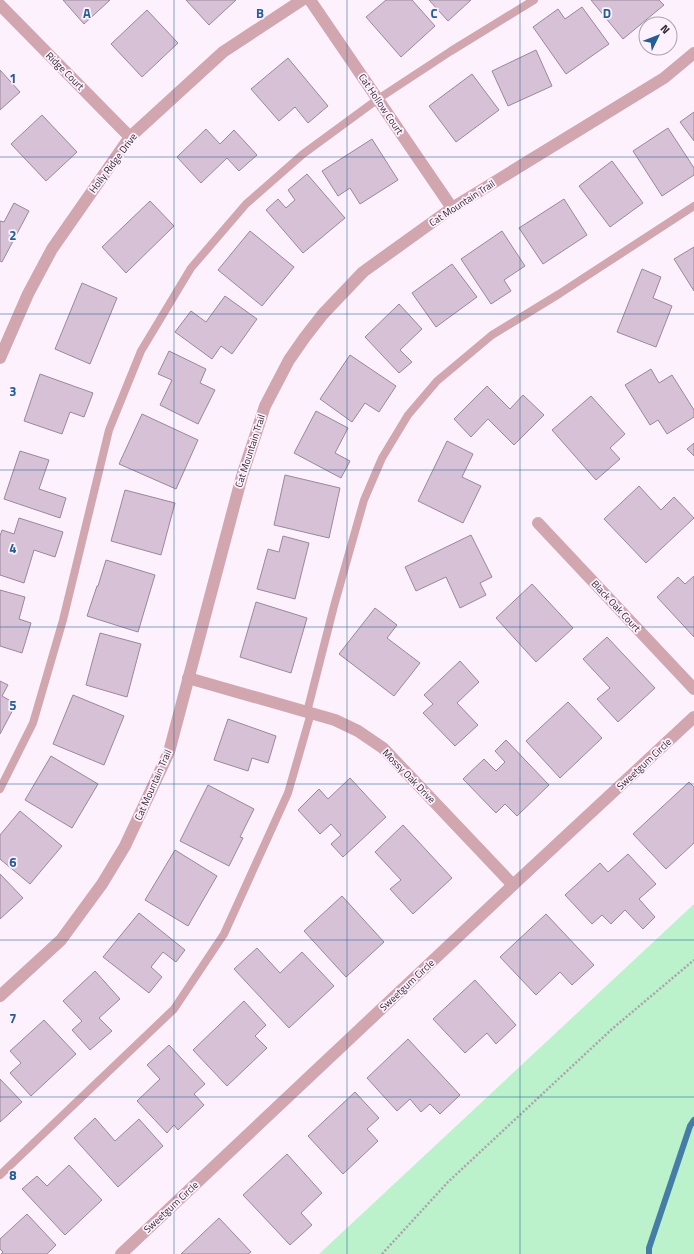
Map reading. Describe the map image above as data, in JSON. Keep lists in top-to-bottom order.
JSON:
{
  "streets": {
    "street": [
      "Ridge Court",
      "Cat Hollow Court",
      "Holly Ridge Drive",
      "Cat Mountain Trail",
      "Black Oak Court",
      "Sweetgum Circle",
      "Mossy Oak Drive"
    ]
  },
  "crossings": [
    ["Ridge Court", "Holly Ridge Drive"],
    ["Cat Hollow Court", "Cat Mountain Trail"],
    ["Cat Mountain Trail", "Mossy Oak Drive"],
    ["Sweetgum Circle", "Mossy Oak Drive"]
  ],
  "north": "top right",
  "grid": {
    "columns": [
      "A",
      "B",
      "C",
      "D"
    ],
    "rows": [
      "1",
      "2",
      "3",
      "4",
      "5",
      "6",
      "7",
      "8"
    ]
  }
}
